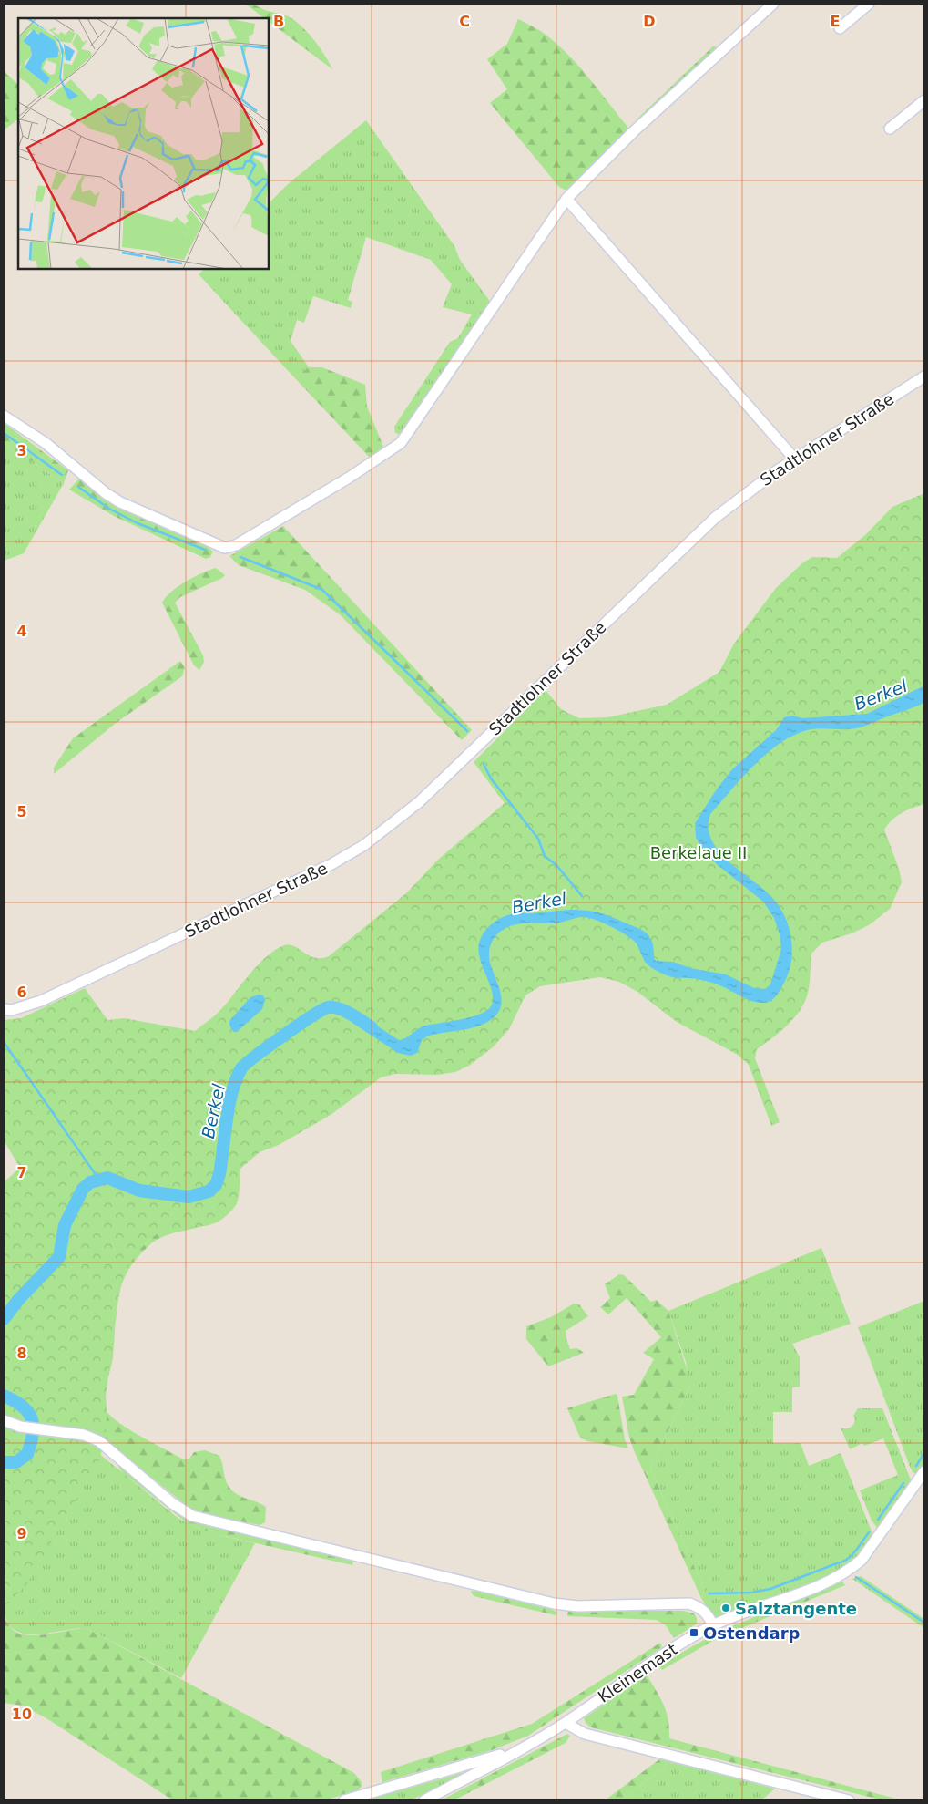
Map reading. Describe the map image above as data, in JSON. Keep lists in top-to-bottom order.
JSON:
{
  "streets": {
    "street": ["Stadtlohner Straße", "Kleinemast"]
  },
  "water": ["Berkel"],
  "parks": ["Berkelaue II"],
  "places": {
    "other": ["Salztangente"],
    "transit": ["Ostendarp"]
  },
  "grid": {
    "columns": [
      "B",
      "C",
      "D",
      "E"
    ],
    "rows": [
      "3",
      "4",
      "5",
      "6",
      "7",
      "8",
      "9",
      "10"
    ]
  }
}
